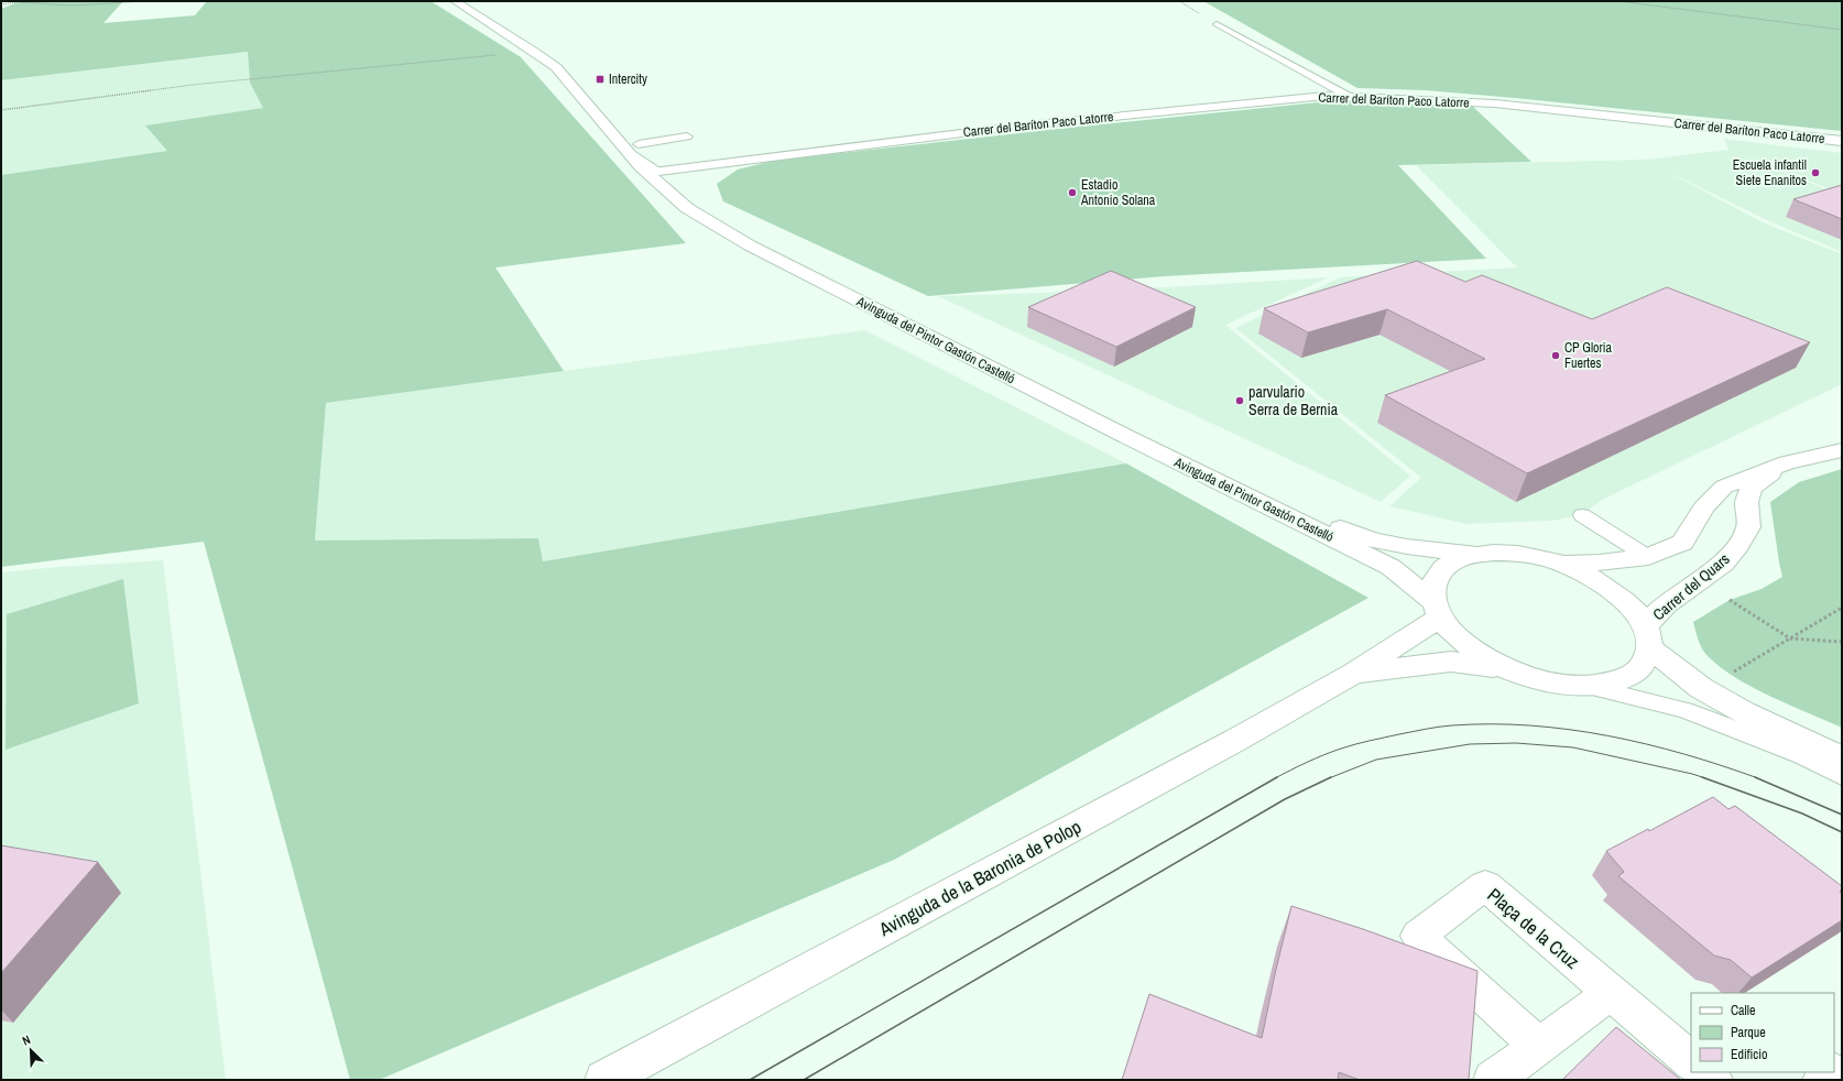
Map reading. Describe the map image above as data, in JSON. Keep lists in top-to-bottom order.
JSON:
{
  "streets": {
    "main road": [
      "Carrer del Baríton Paco Latorre",
      "Avinguda del Pintor Gastón Castelló",
      "Carrer del Quars",
      "Avinguda de la Baronia de Polop",
      "Plaça de la Cruz"
    ]
  },
  "crossings": [
    ["Carrer del Baríton Paco Latorre", "Avinguda del Pintor Gastón Castelló"],
    ["Avinguda del Pintor Gastón Castelló", "Carrer del Quars"],
    ["Avinguda del Pintor Gastón Castelló", "Avinguda de la Baronia de Polop"],
    ["Carrer del Quars", "Avinguda de la Baronia de Polop"]
  ],
  "places": {
    "transit": ["Intercity"],
    "other": [
      "Escuela infantil Siete Enanitos",
      "Estadio Antonio Solana",
      "CP Gloria Fuertes",
      "parvulario Serra de Bernia"
    ]
  },
  "legend": ["Calle", "Parque", "Edificio"],
  "north": "top left"
}
